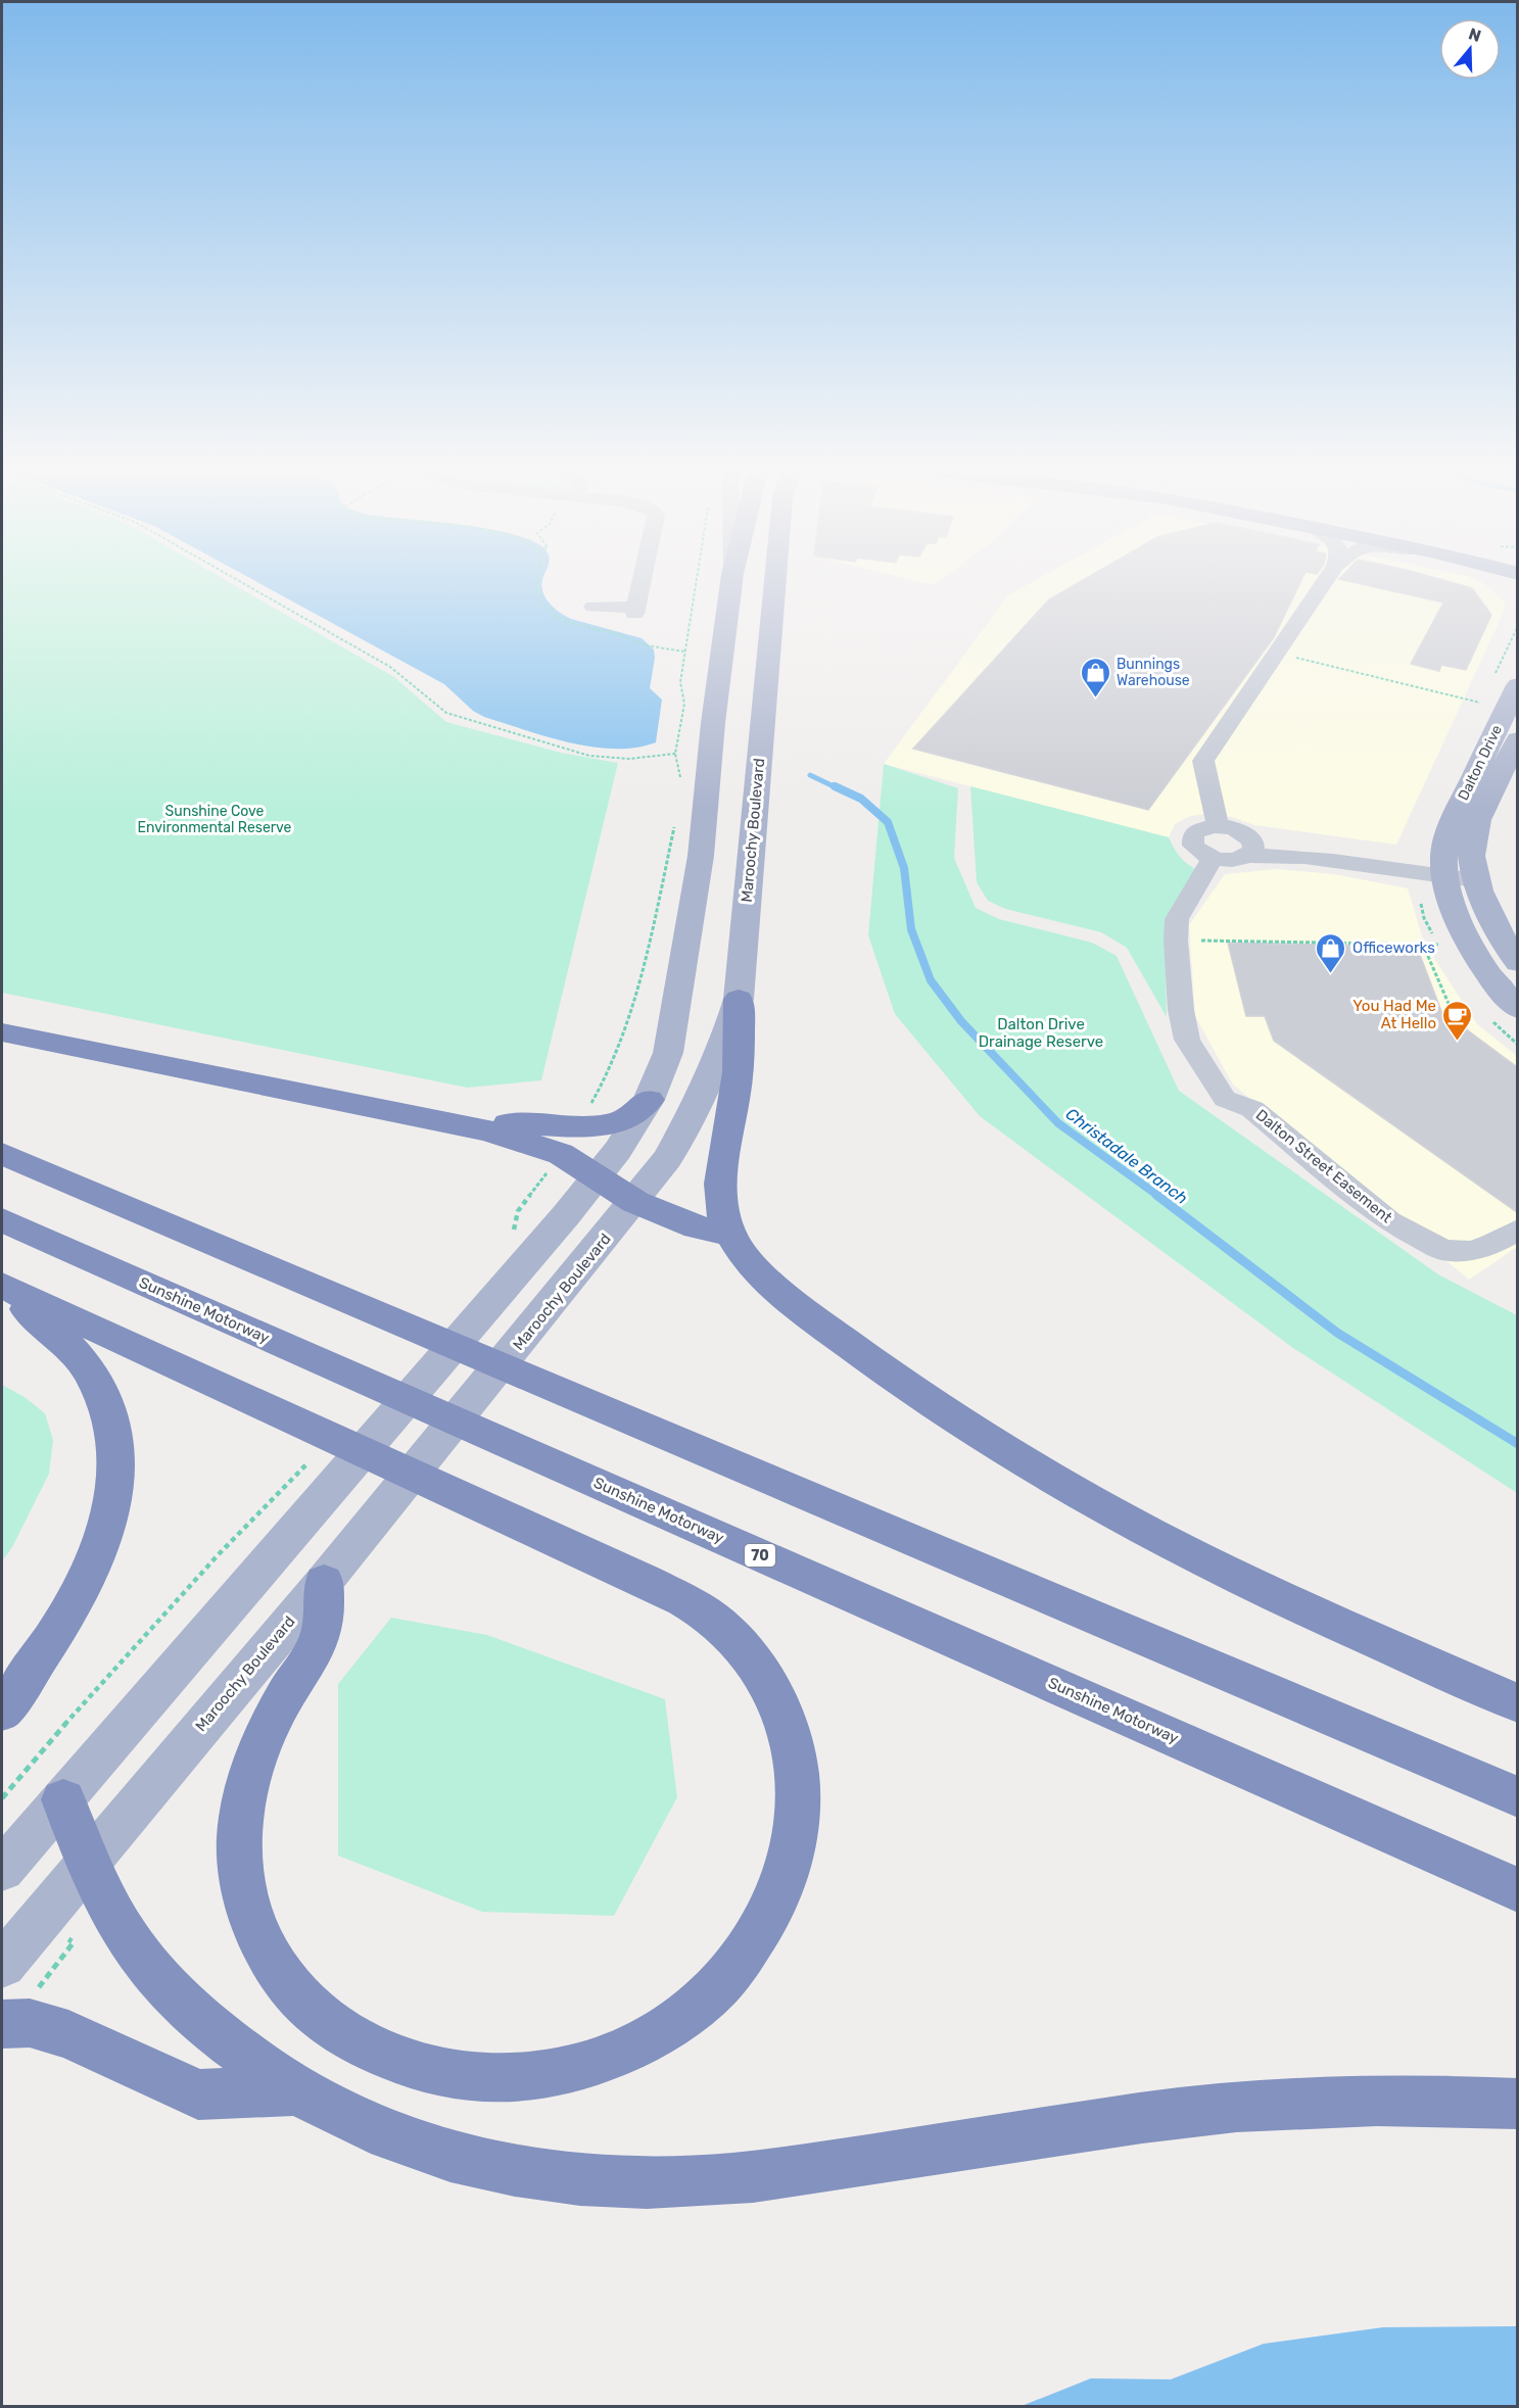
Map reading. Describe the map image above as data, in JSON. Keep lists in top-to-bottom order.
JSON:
{
  "streets": {
    "highway": ["Sunshine Motorway", "70"],
    "main road": ["Dalton Drive", "Maroochy Boulevard"],
    "street": ["Dalton Street Easement"]
  },
  "water": ["Christadale Branch"],
  "parks": ["Sunshine Cove Environmental Reserve", "Dalton Drive Drainage Reserve"],
  "places": {
    "shop": ["Bunnings Warehouse", "Officeworks"],
    "cafe": ["You Had Me At Hello"]
  },
  "north": "top"
}
